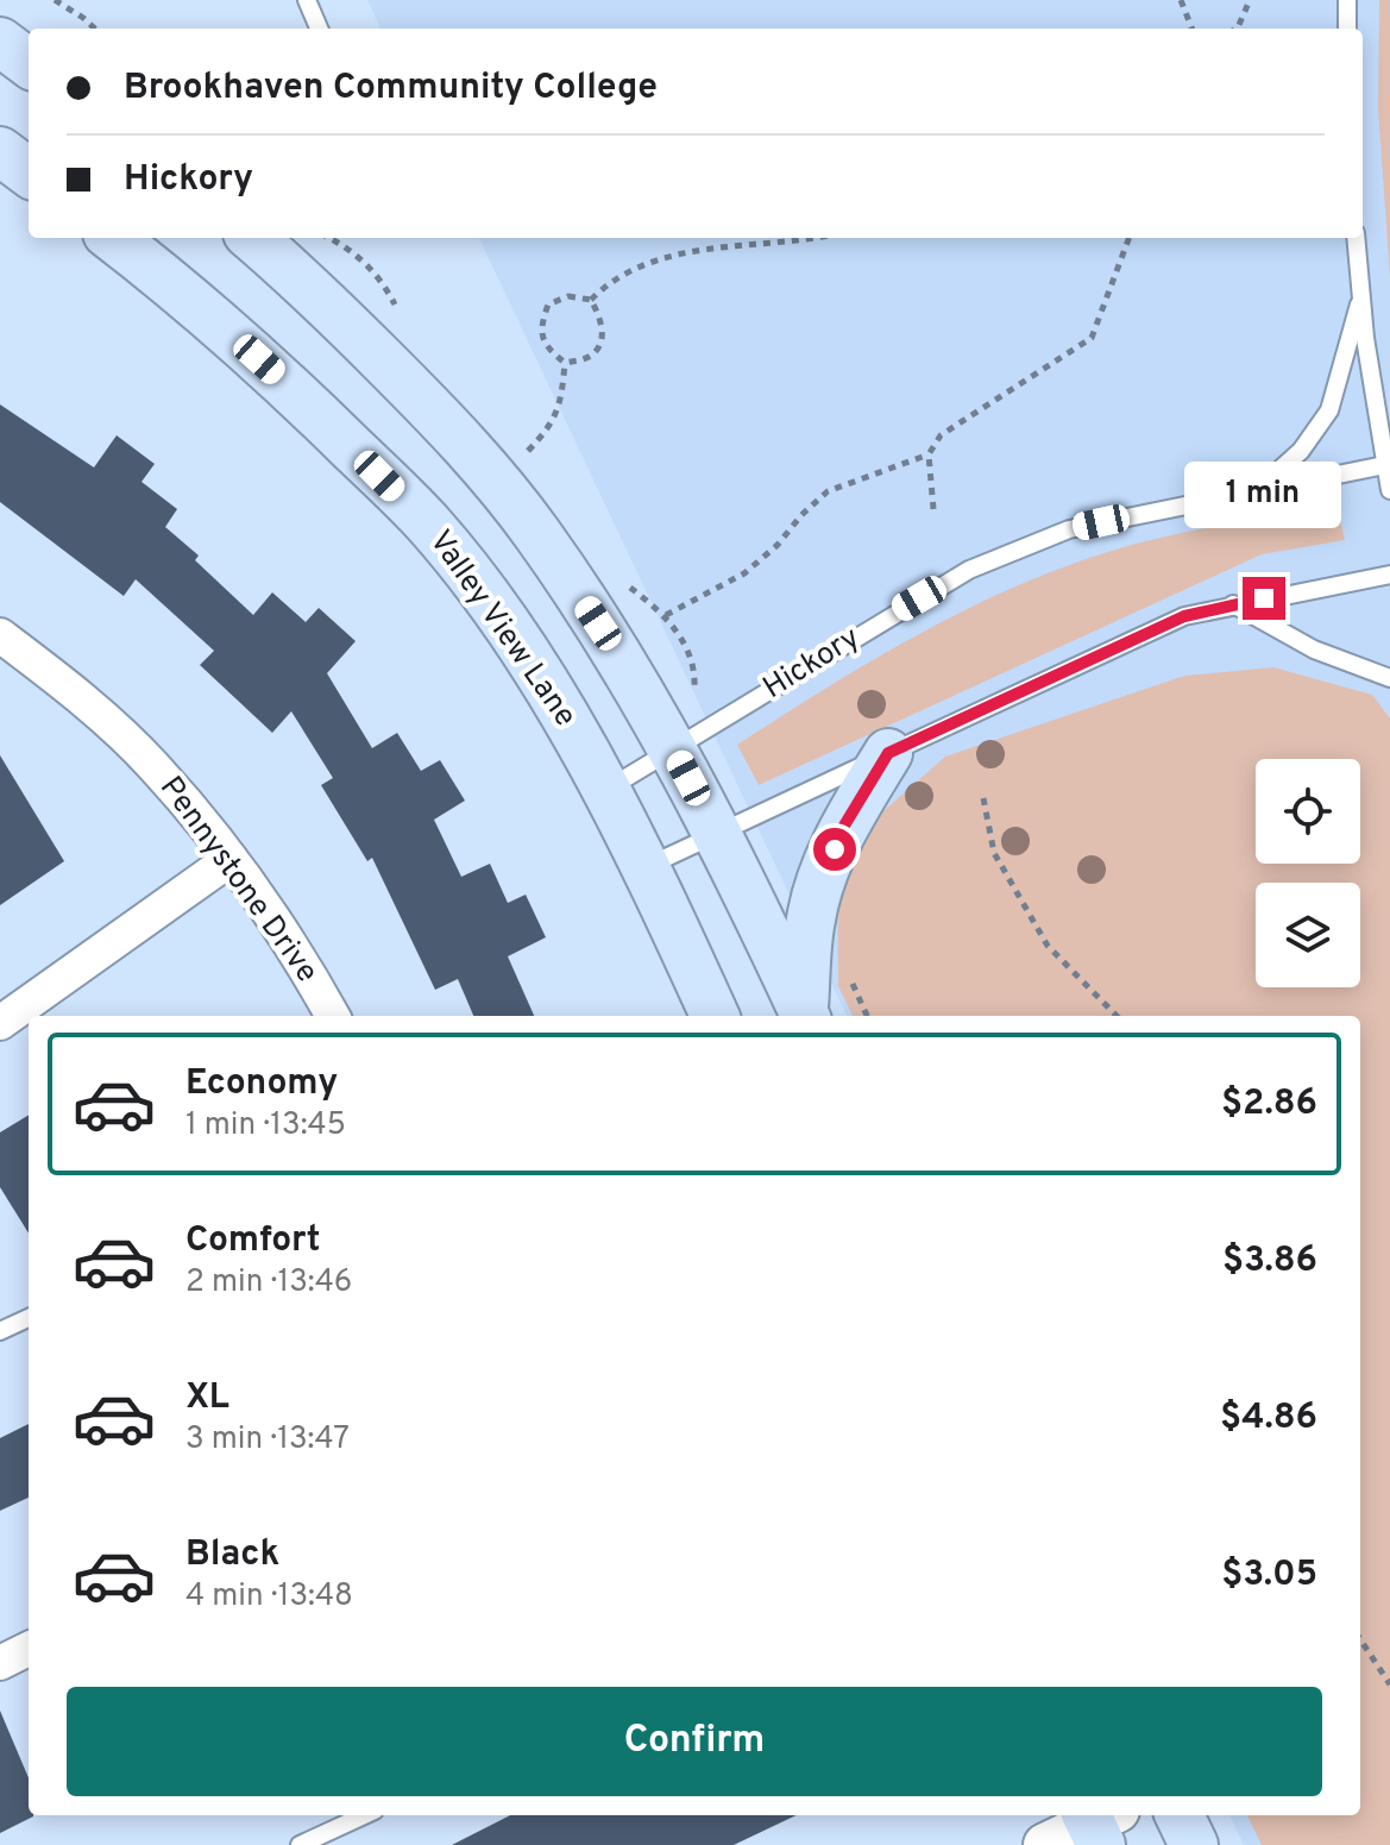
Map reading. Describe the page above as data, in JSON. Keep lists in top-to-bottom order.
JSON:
{
  "streets": {
    "main road": ["Valley View Lane"],
    "street": ["Pennystone Drive"],
    "lane": ["Hickory"]
  },
  "crossings": [
    ["Valley View Lane", "Hickory"]
  ],
  "page": {
    "banner": ["Brookhaven Community College", "Hickory"],
    "bubble": "1 min",
    "list": [
      {
        "name": "Economy",
        "note": "1 min · 13:45",
        "value": "$2.86"
      },
      {
        "name": "Comfort",
        "note": "2 min · 13:46",
        "value": "$3.86"
      },
      {
        "name": "XL",
        "note": "3 min · 13:47",
        "value": "$4.86"
      },
      {
        "name": "Black",
        "note": "4 min · 13:48",
        "value": "$3.05"
      }
    ],
    "buttons": "Confirm"
  }
}
